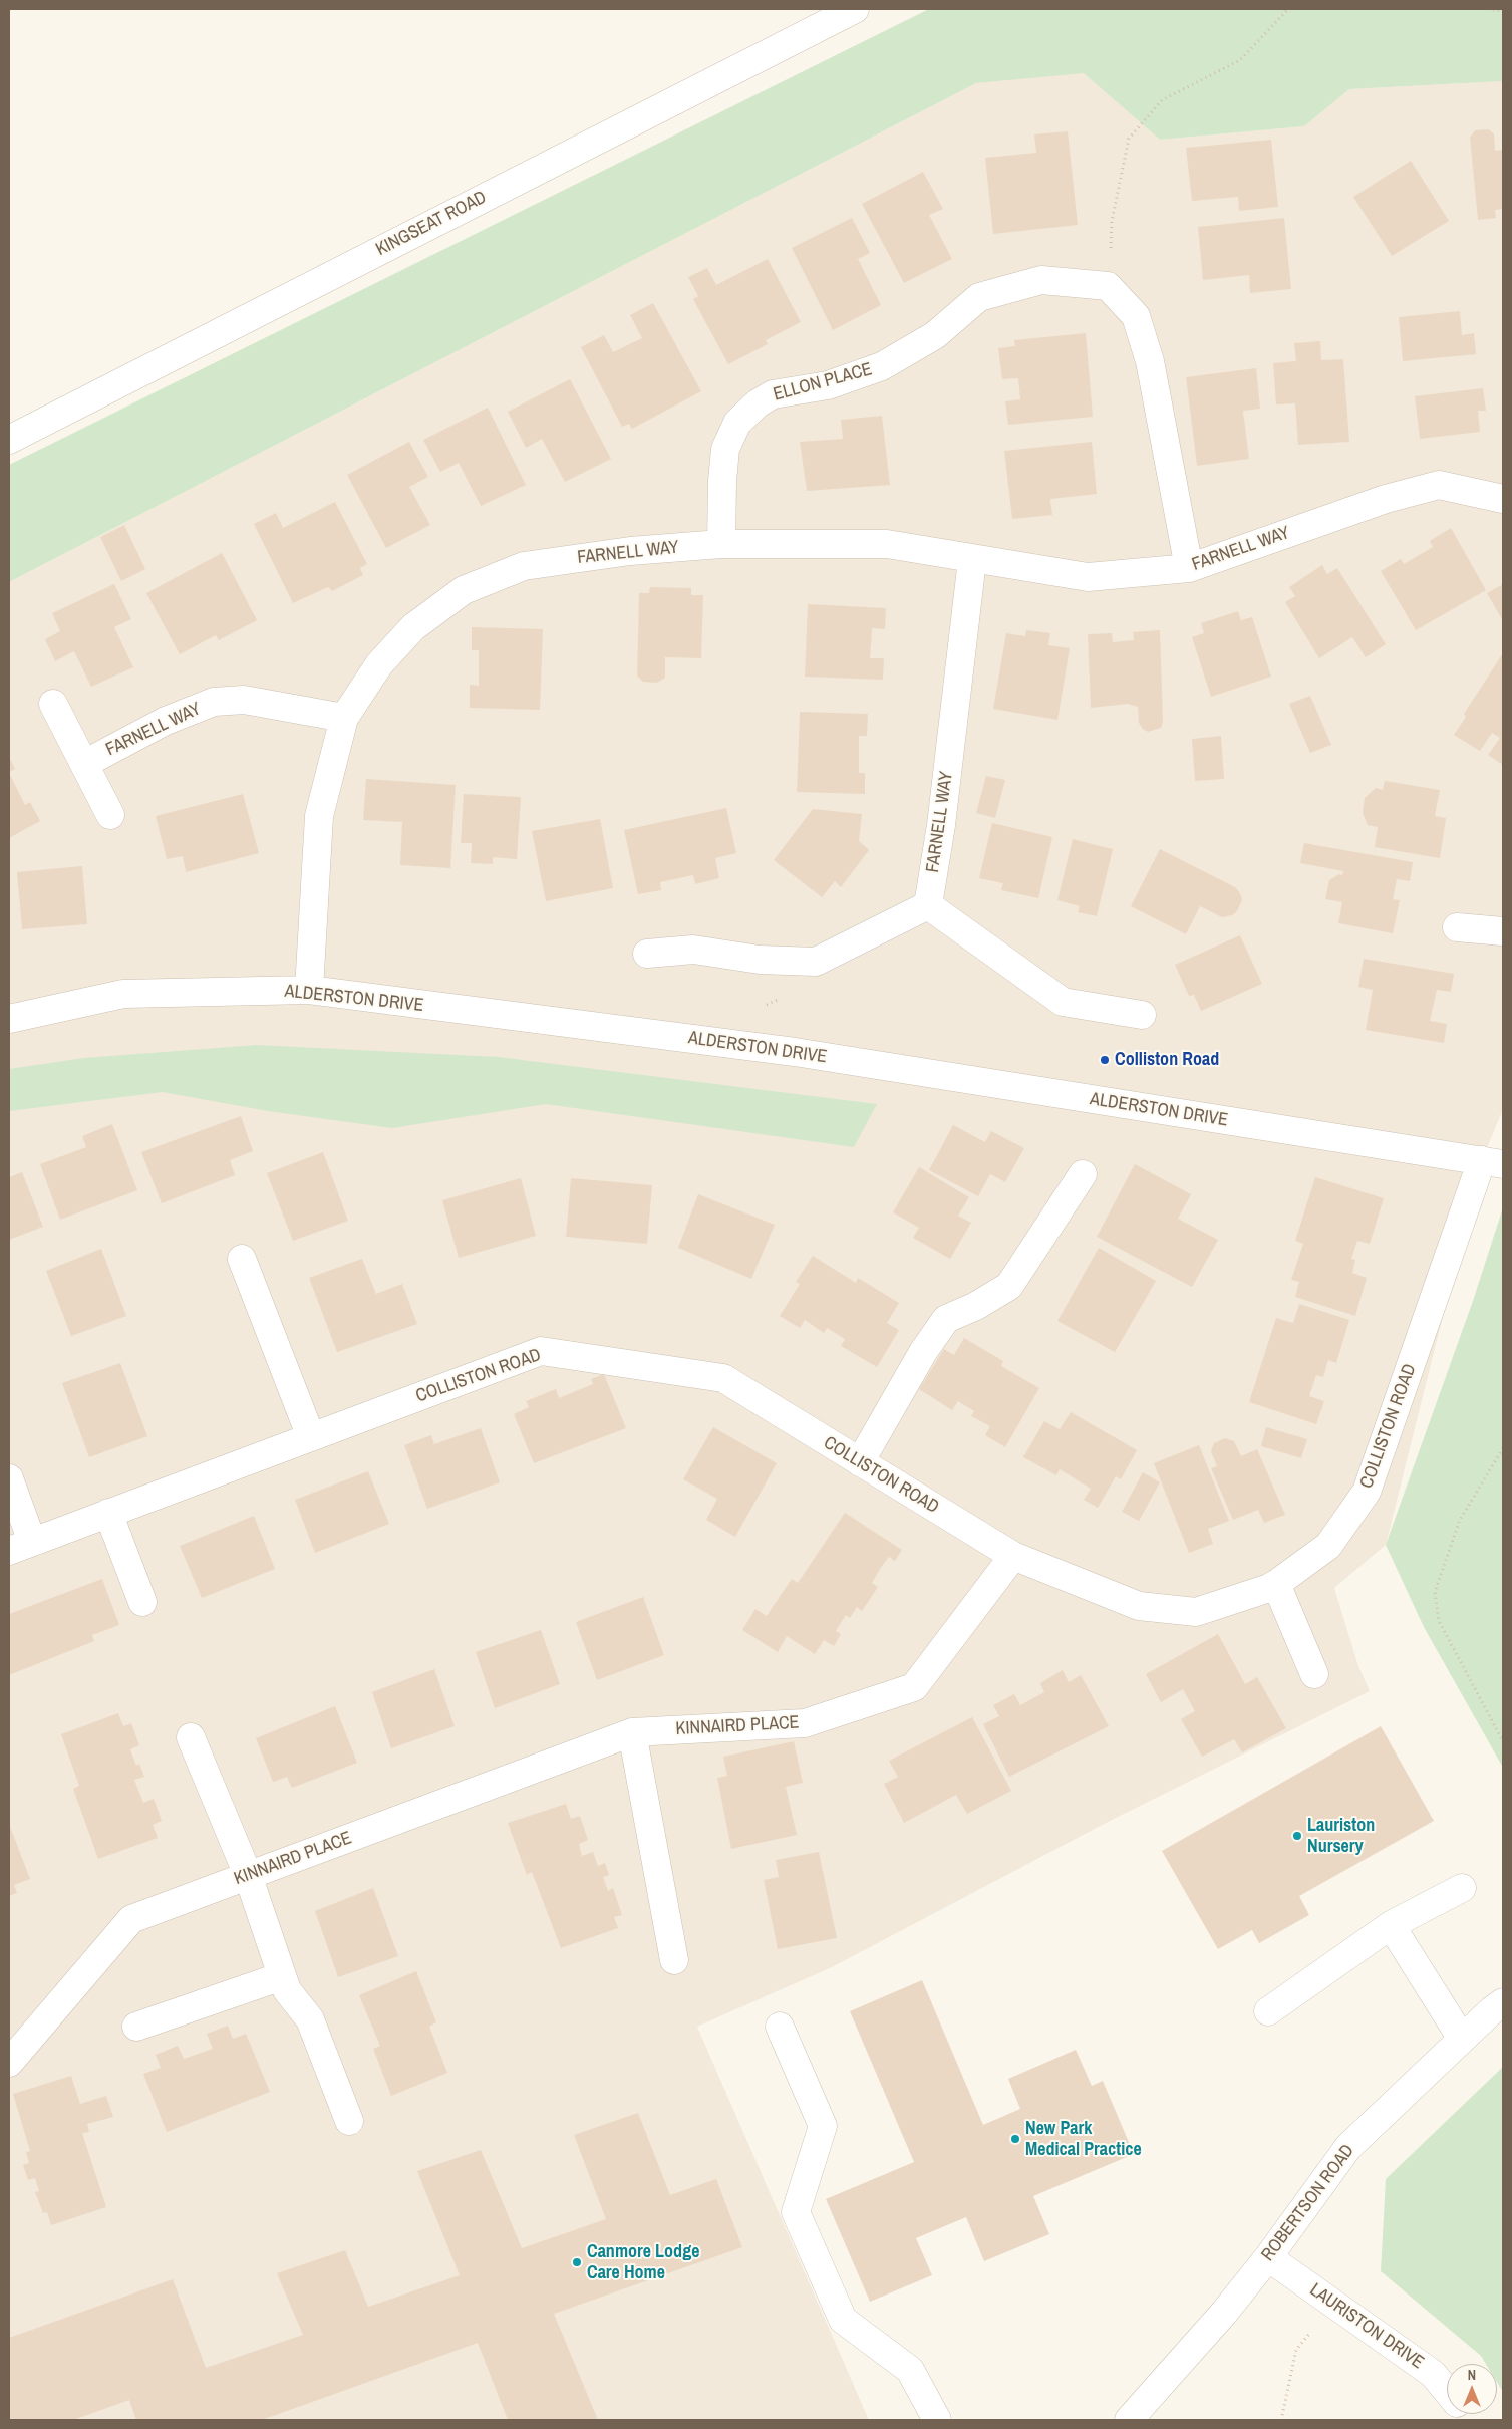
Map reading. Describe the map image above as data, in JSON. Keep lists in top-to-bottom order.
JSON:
{
  "streets": {
    "street": [
      "KINGSEAT ROAD",
      "ELLON PLACE",
      "FARNELL WAY",
      "ALDERSTON DRIVE",
      "COLLISTON ROAD",
      "KINNAIRD PLACE",
      "ROBERTSON ROAD",
      "LAURISTON DRIVE"
    ]
  },
  "crossings": [
    ["ELLON PLACE", "FARNELL WAY"],
    ["FARNELL WAY", "ALDERSTON DRIVE"],
    ["ALDERSTON DRIVE", "COLLISTON ROAD"],
    ["COLLISTON ROAD", "KINNAIRD PLACE"],
    ["ROBERTSON ROAD", "LAURISTON DRIVE"]
  ],
  "places": [
    "Colliston Road",
    "Lauriston Nursery",
    "New Park Medical Practice",
    "Canmore Lodge Care Home"
  ],
  "north": "top"
}
